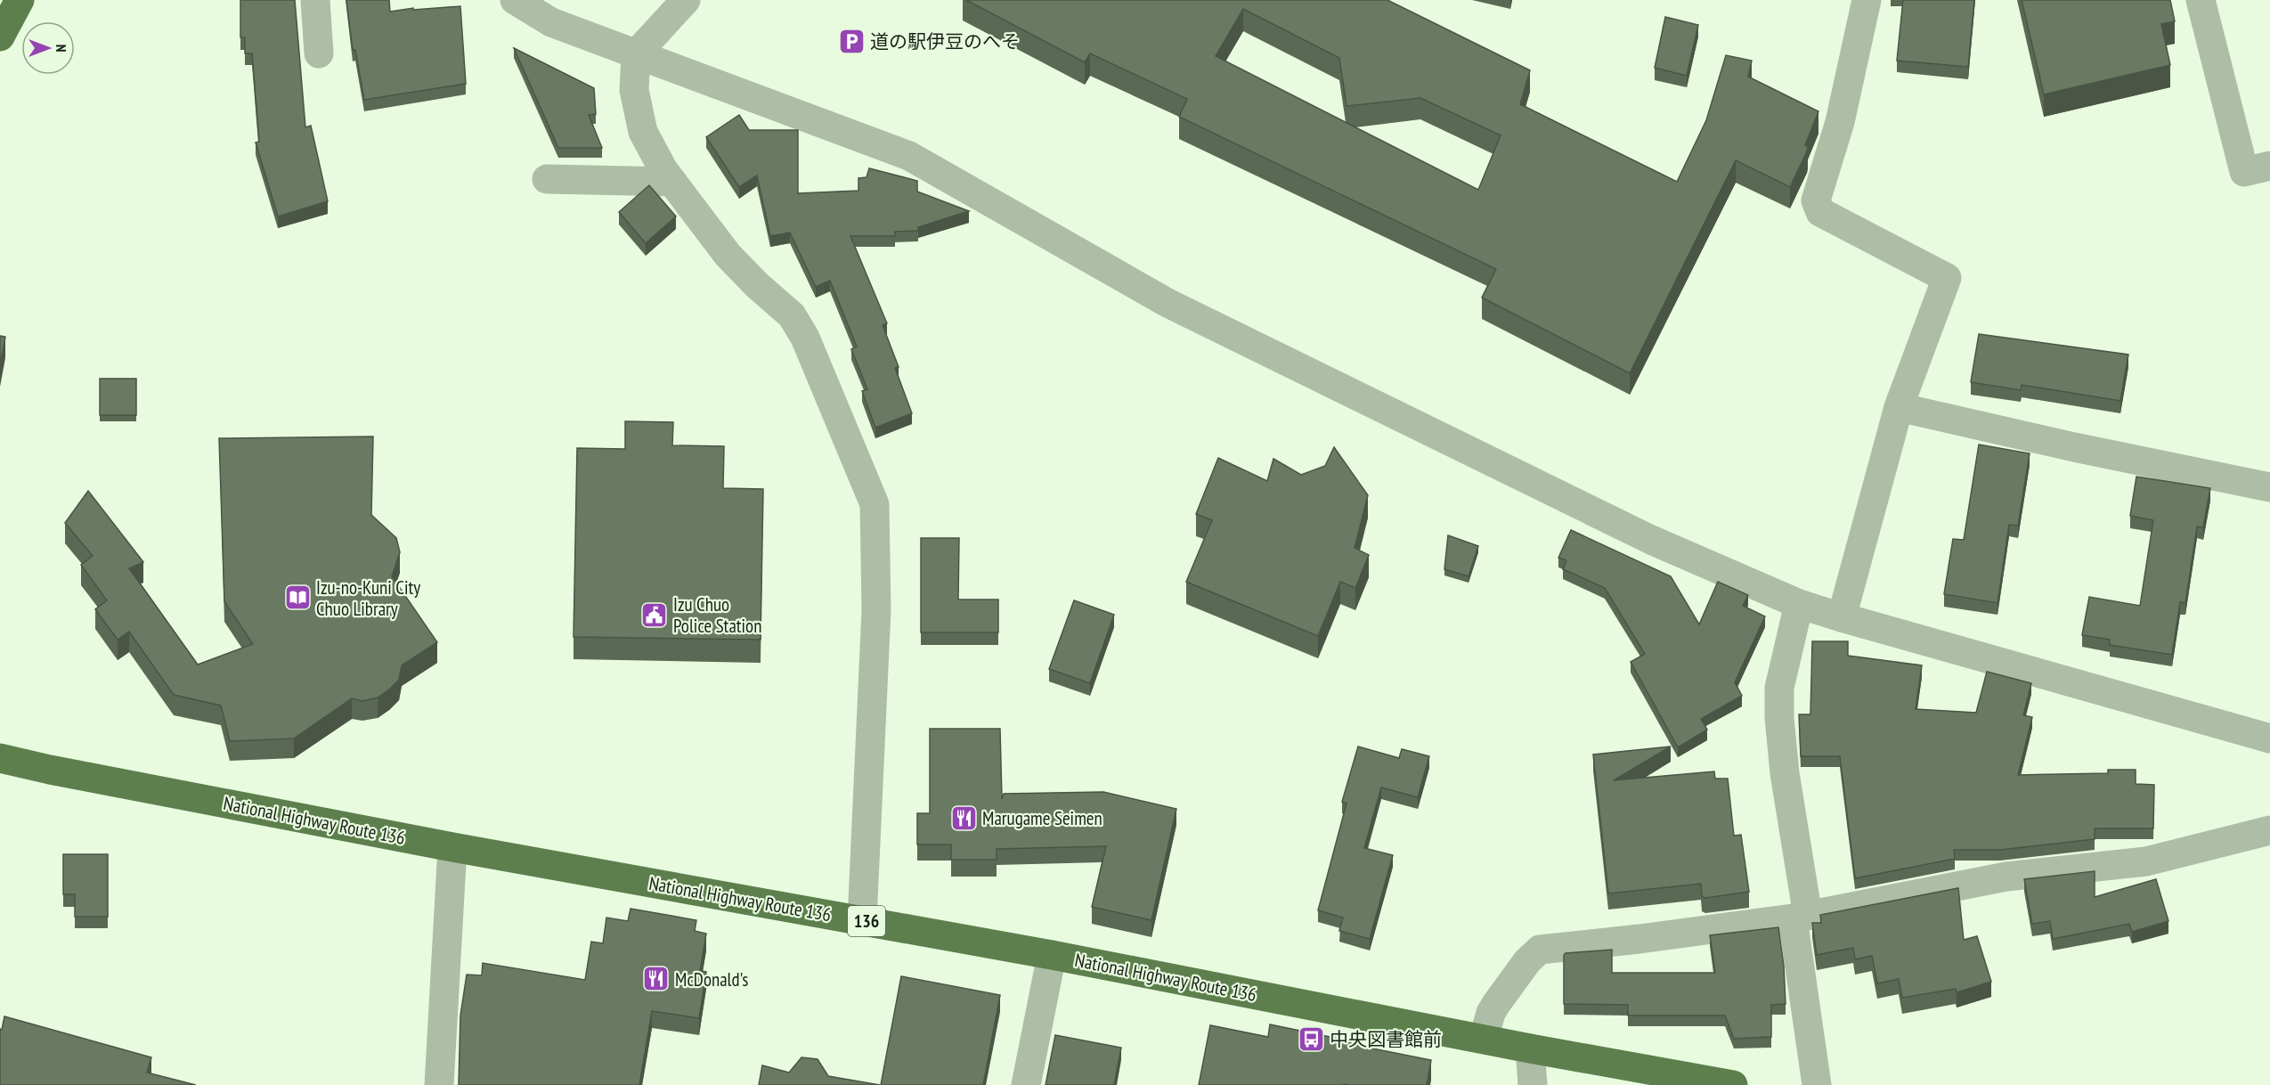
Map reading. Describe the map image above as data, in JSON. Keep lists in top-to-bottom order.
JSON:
{
  "streets": {
    "highway": ["National Highway Route 136", "136"]
  },
  "places": {
    "parking": ["道の駅伊豆のへそ"],
    "library": ["Izu-no-Kuni City Chuo Library"],
    "public building": ["Izu Chuo Police Station"],
    "restaurant": ["Marugame Seimen", "McDonald's"],
    "bus stop": ["中央図書館前"]
  },
  "north": "right"
}
